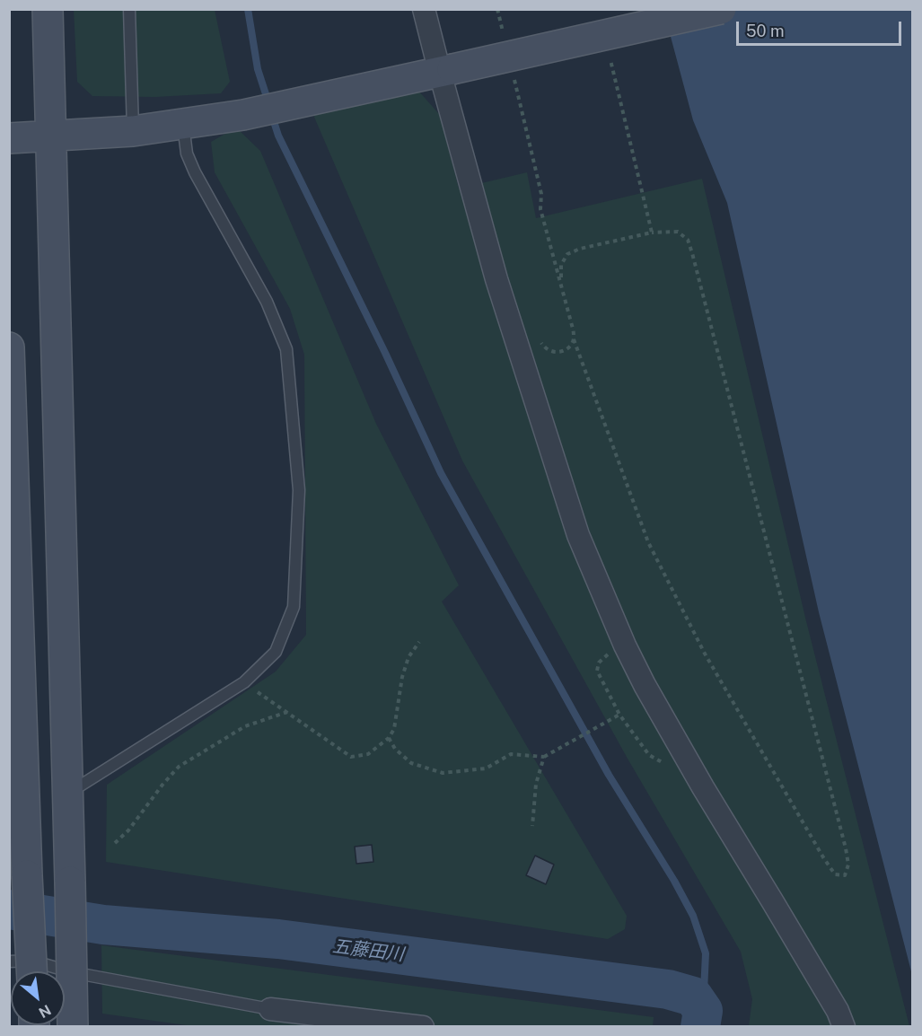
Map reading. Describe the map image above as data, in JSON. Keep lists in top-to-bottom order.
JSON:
{
  "water": ["五藤田川"],
  "scale_bar": "50 m",
  "north": "bottom right"
}
